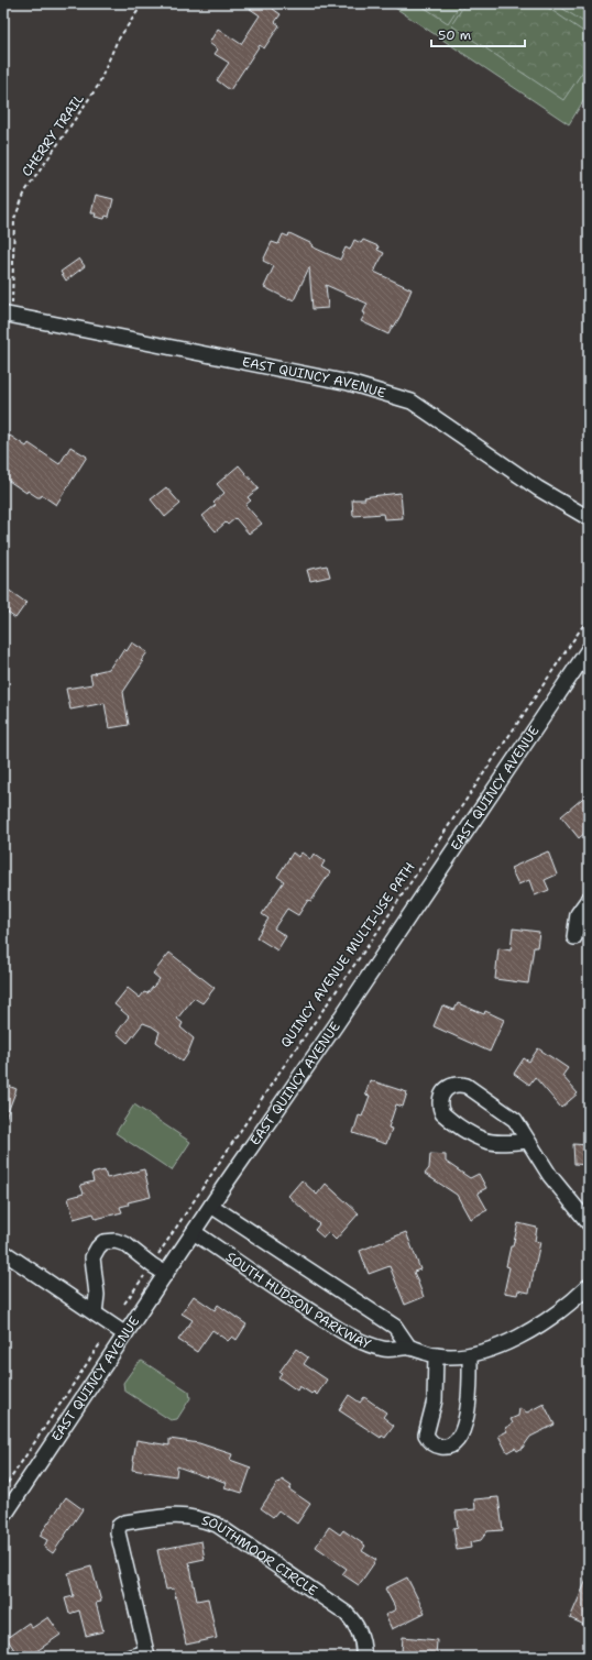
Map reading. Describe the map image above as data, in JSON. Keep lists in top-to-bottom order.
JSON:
{
  "streets": {
    "street": ["EAST QUINCY AVENUE", "SOUTH HUDSON PARKWAY", "SOUTHMOOR CIRCLE"],
    "path": ["CHERRY TRAIL", "QUINCY AVENUE MULTI-USE PATH"]
  },
  "crossings": [
    ["CHERRY TRAIL", "EAST QUINCY AVENUE"],
    ["EAST QUINCY AVENUE", "SOUTH HUDSON PARKWAY"]
  ],
  "scale_bar": "50 m"
}
